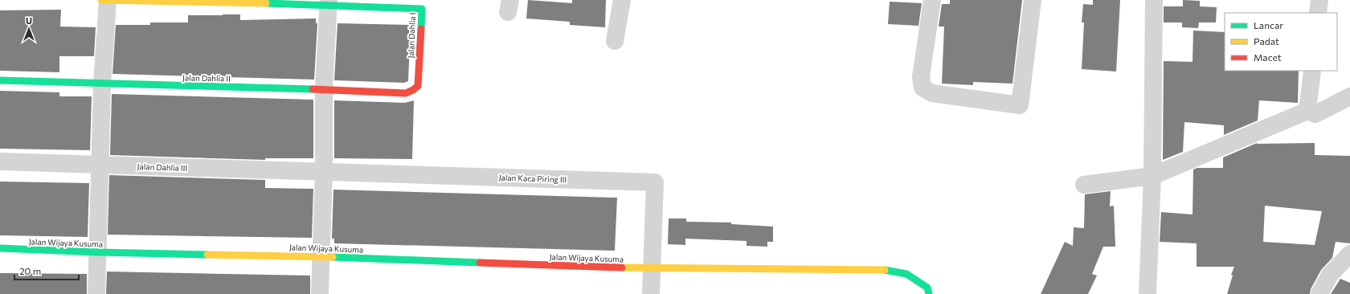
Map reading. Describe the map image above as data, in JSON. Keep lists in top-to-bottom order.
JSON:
{
  "streets": {
    "street": [
      "Jalan Dahlia I",
      "Jalan Dahlia II",
      "Jalan Dahlia III",
      "Jalan Kaca Piring III",
      "Jalan Wijaya Kusuma"
    ]
  },
  "crossings": [
    ["Jalan Dahlia I", "Jalan Dahlia II"],
    ["Jalan Dahlia III", "Jalan Kaca Piring III"],
    ["Jalan Kaca Piring III", "Jalan Wijaya Kusuma"]
  ],
  "legend": ["Lancar", "Padat", "Macet"],
  "scale_bar": "20 m",
  "north": "top"
}
